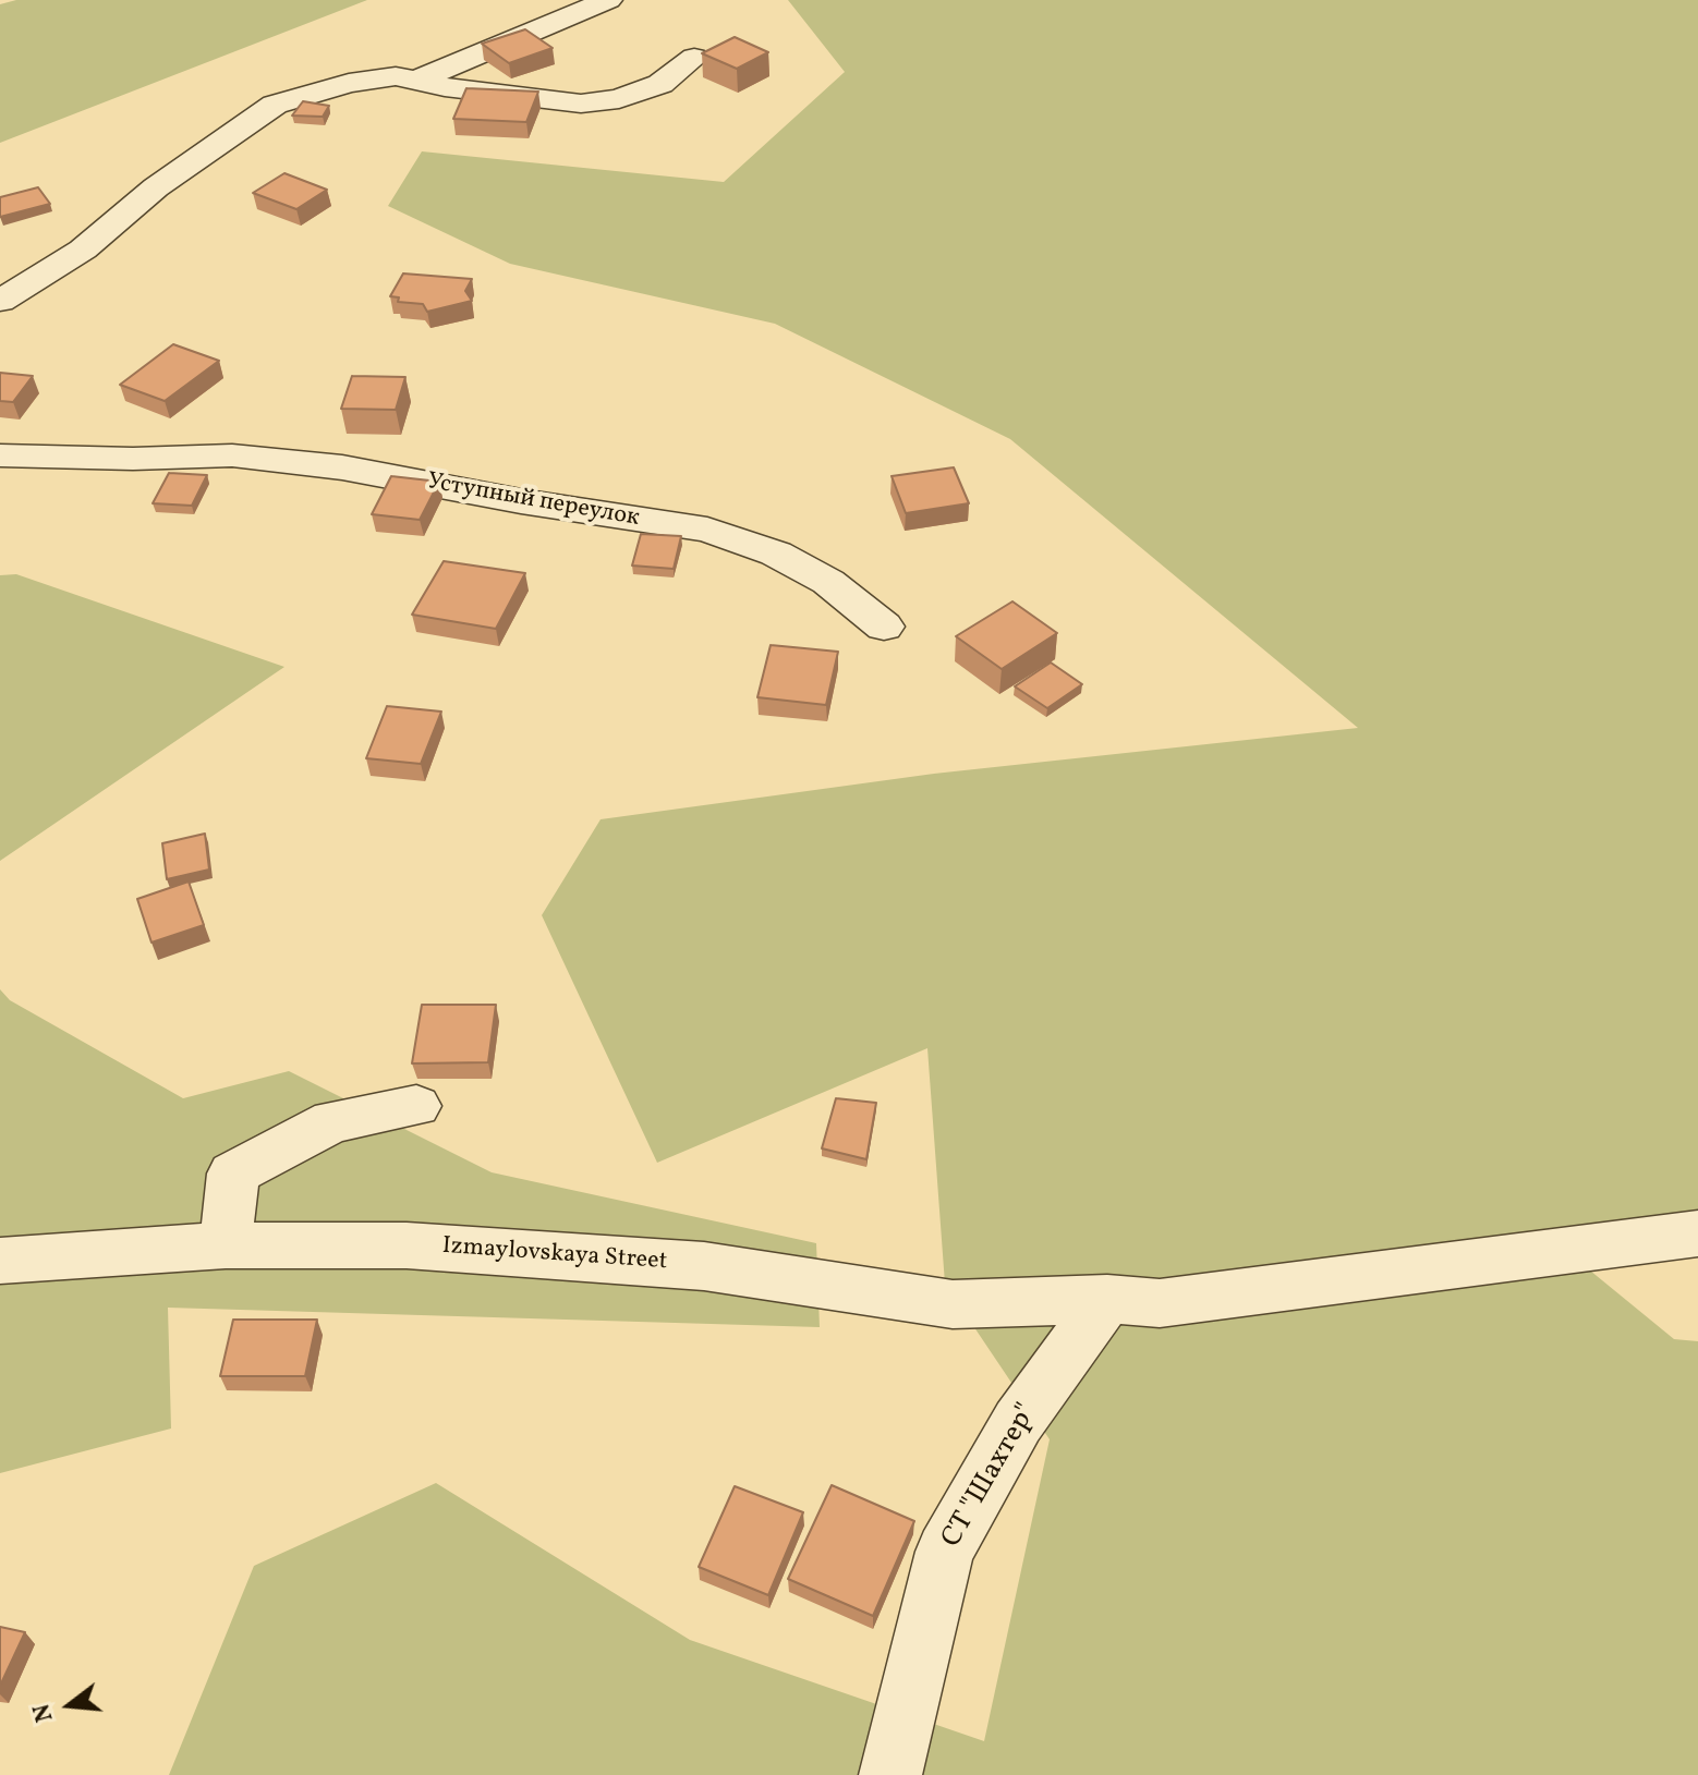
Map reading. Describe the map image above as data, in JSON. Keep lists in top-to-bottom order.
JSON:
{
  "streets": {
    "street": ["Уступный переулок", "Izmaylovskaya Street", "СТ \"Шахтер\""]
  },
  "crossings": [
    ["Izmaylovskaya Street", "СТ \"Шахтер\""]
  ],
  "north": "left"
}
